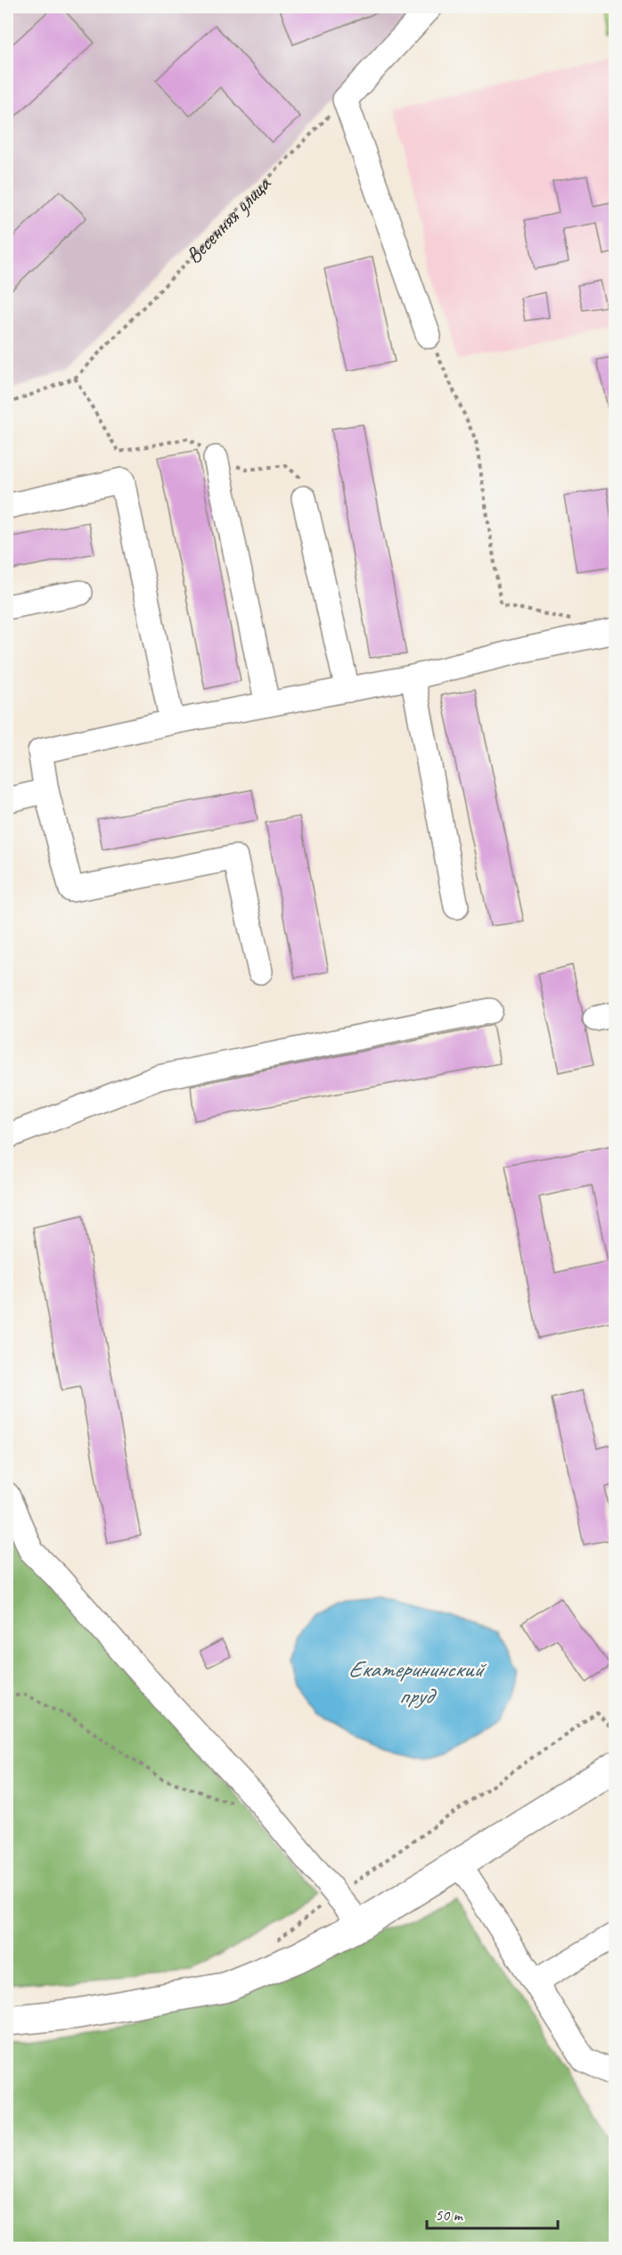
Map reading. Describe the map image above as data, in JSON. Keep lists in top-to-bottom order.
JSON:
{
  "streets": {
    "path": ["Весенняя улица"]
  },
  "water": ["Екатерининский пруд"],
  "scale_bar": "50 m"
}
